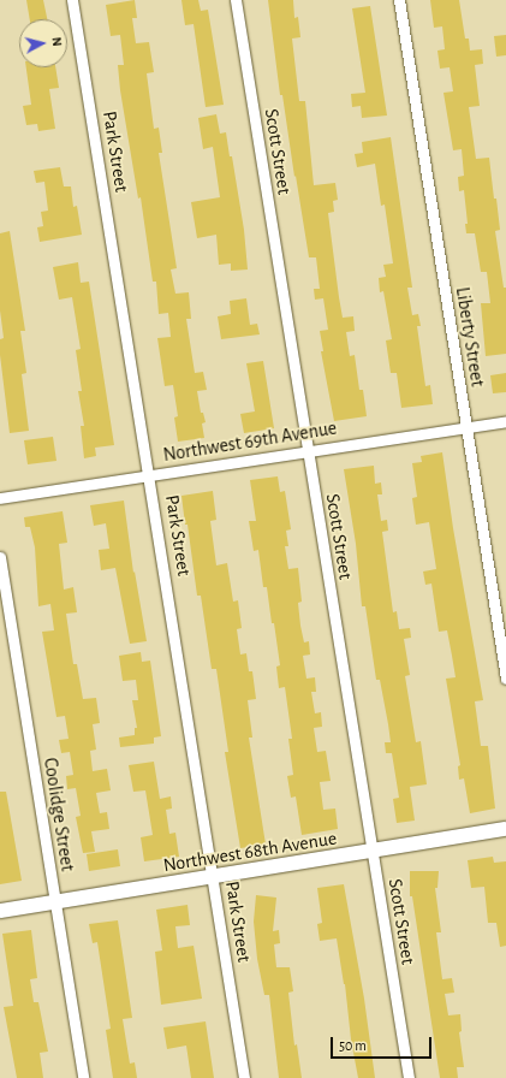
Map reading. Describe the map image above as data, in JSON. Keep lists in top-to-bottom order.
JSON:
{
  "streets": {
    "street": [
      "Park Street",
      "Scott Street",
      "Liberty Street",
      "Northwest 69th Avenue",
      "Coolidge Street",
      "Northwest 68th Avenue"
    ]
  },
  "crossings": [
    ["Park Street", "Northwest 69th Avenue"],
    ["Park Street", "Northwest 68th Avenue"],
    ["Scott Street", "Northwest 69th Avenue"],
    ["Scott Street", "Northwest 68th Avenue"],
    ["Liberty Street", "Northwest 69th Avenue"],
    ["Coolidge Street", "Northwest 68th Avenue"]
  ],
  "scale_bar": "50 m",
  "north": "right"
}
